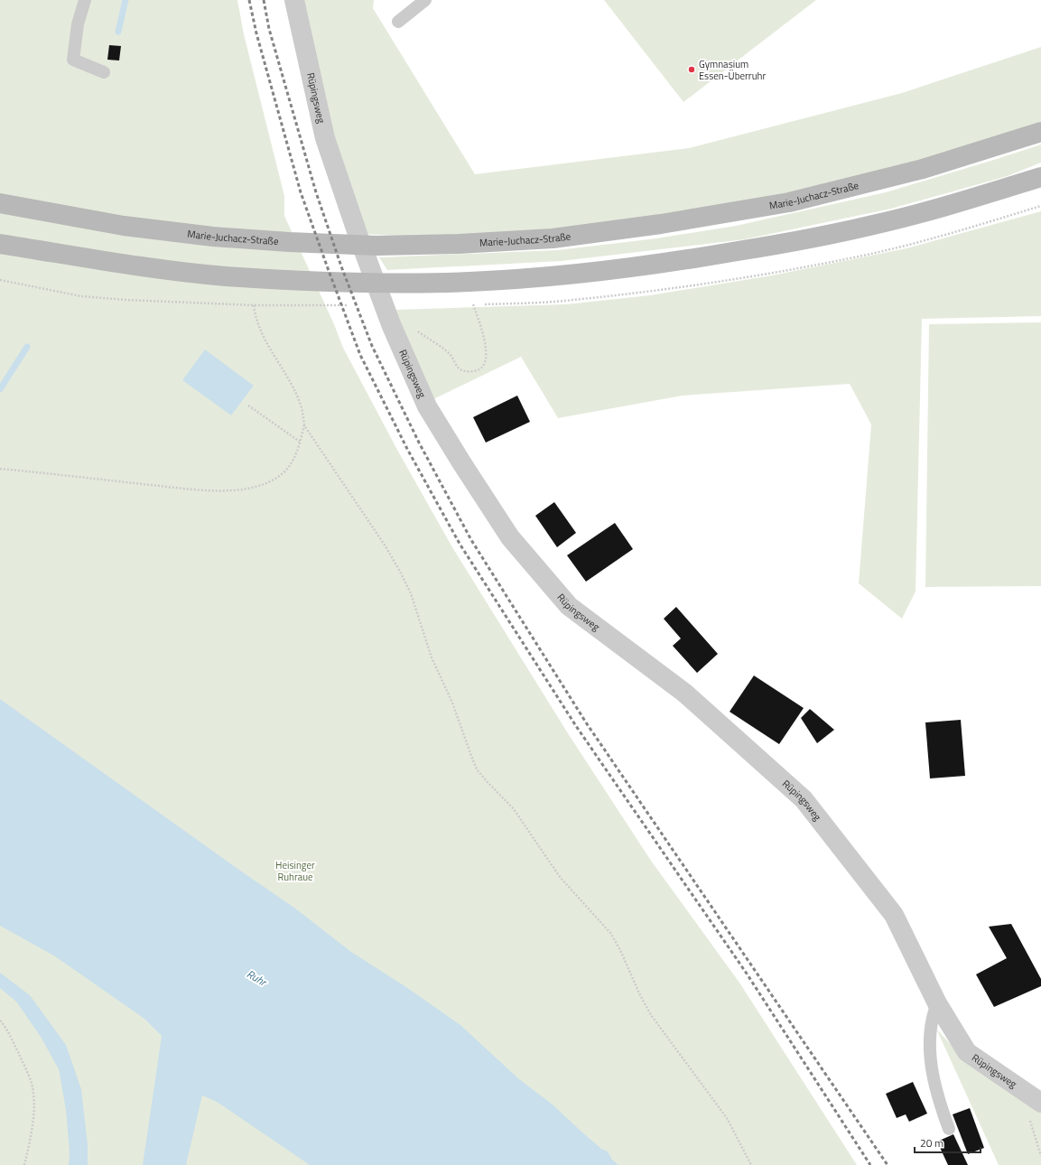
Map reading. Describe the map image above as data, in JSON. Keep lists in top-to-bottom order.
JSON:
{
  "streets": {
    "main road": ["Marie-Juchacz-Straße"],
    "street": ["Rüpingsweg"]
  },
  "water": ["Ruhr"],
  "parks": ["Heisinger Ruhraue"],
  "places": ["Gymnasium Essen-Überruhr"],
  "scale_bar": "20 m"
}
